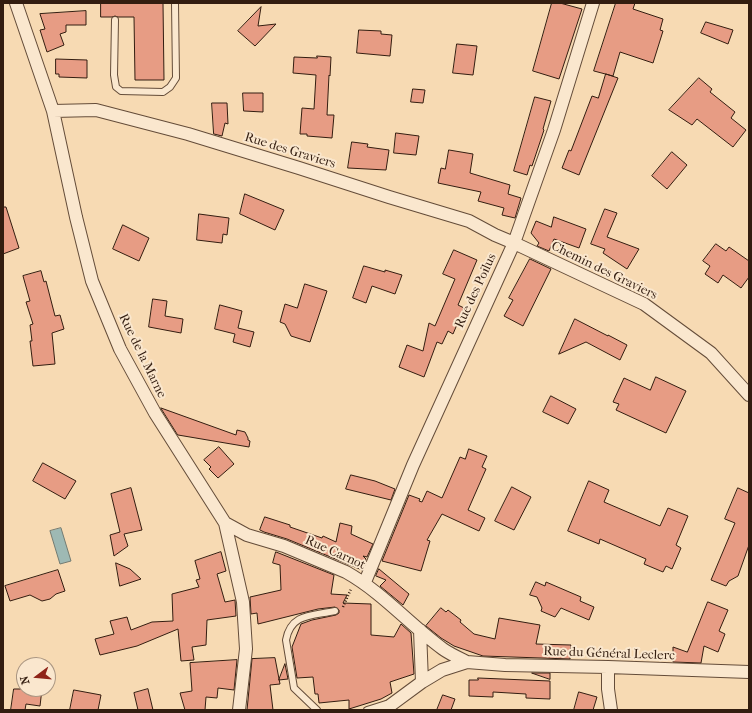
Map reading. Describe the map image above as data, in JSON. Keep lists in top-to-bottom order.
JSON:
{
  "streets": {
    "street": [
      "Rue des Graviers",
      "Chemin des Graviers",
      "Rue des Poilus",
      "Rue de la Marne",
      "Rue Carnot",
      "Rue du Général Leclerc"
    ]
  },
  "crossings": [
    ["Rue des Graviers", "Chemin des Graviers"],
    ["Rue des Graviers", "Rue des Poilus"],
    ["Rue des Graviers", "Rue de la Marne"],
    ["Chemin des Graviers", "Rue des Poilus"],
    ["Rue des Poilus", "Rue Carnot"],
    ["Rue de la Marne", "Rue Carnot"],
    ["Rue Carnot", "Rue du Général Leclerc"]
  ],
  "north": "left"
}
